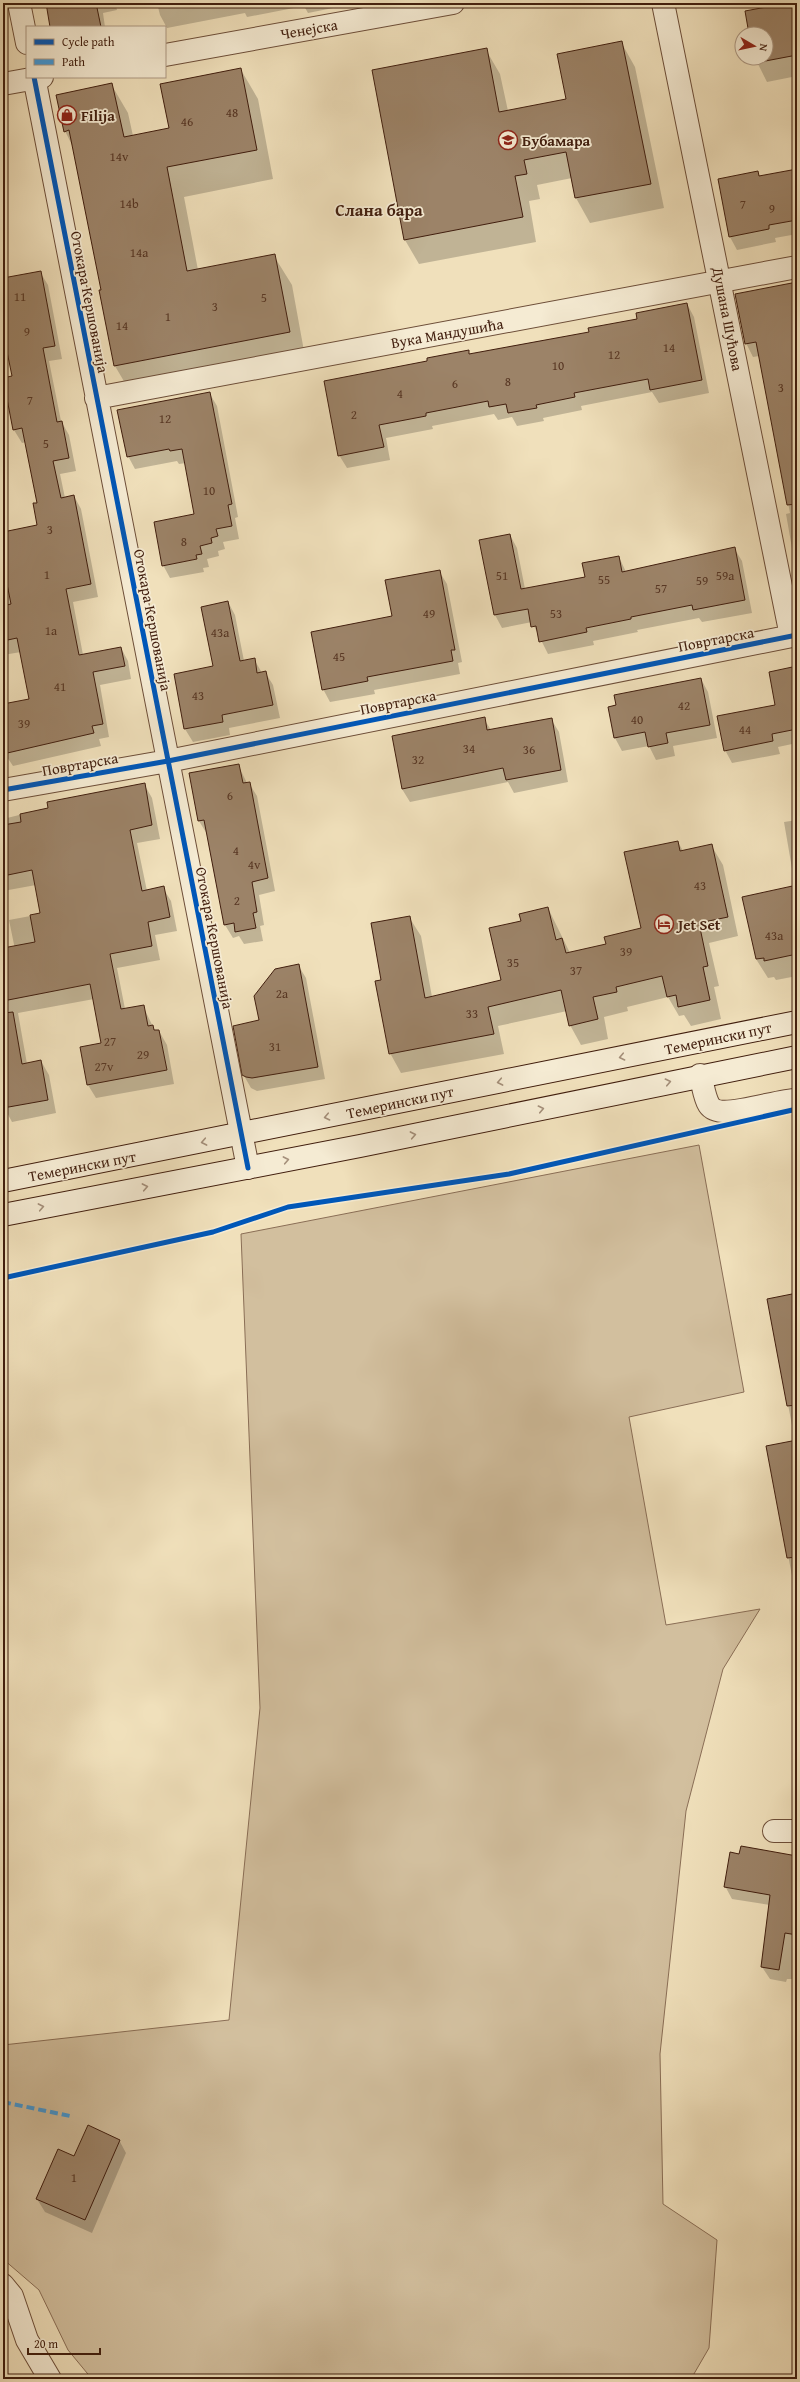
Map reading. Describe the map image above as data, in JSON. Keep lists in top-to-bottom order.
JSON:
{
  "streets": {
    "street": [
      "Ченејска",
      "Отокара Кершованија",
      "Душана Шућова",
      "Вука Мандушића",
      "Повртарска",
      "Темерински пут"
    ]
  },
  "crossings": [
    ["Отокара Кершованија", "Вука Мандушића"],
    ["Отокара Кершованија", "Повртарска"],
    ["Отокара Кершованија", "Темерински пут"],
    ["Душана Шућова", "Вука Мандушића"],
    ["Душана Шућова", "Повртарска"]
  ],
  "districts": ["Слана бара"],
  "places": {
    "shop": ["Filija"],
    "school or university": ["Бубамара"],
    "hotel": ["Jet Set"]
  },
  "house_numbers": [
    "48",
    "46",
    "14v",
    "14b",
    "7",
    "9",
    "14a",
    "11",
    "5",
    "3",
    "1",
    "14",
    "9",
    "14",
    "12",
    "10",
    "8",
    "6",
    "3",
    "4",
    "7",
    "2",
    "12",
    "5",
    "10",
    "3",
    "8",
    "1",
    "51",
    "59a",
    "55",
    "59",
    "57",
    "49",
    "53",
    "1a",
    "43a",
    "45",
    "41",
    "43",
    "42",
    "40",
    "39",
    "44",
    "34",
    "36",
    "32",
    "6",
    "4",
    "4v",
    "43",
    "2",
    "43a",
    "39",
    "35",
    "37",
    "2a",
    "33",
    "27",
    "31",
    "29",
    "27v",
    "1"
  ],
  "legend": ["Cycle path", "Path"],
  "scale_bar": "20 m",
  "north": "right"
}
